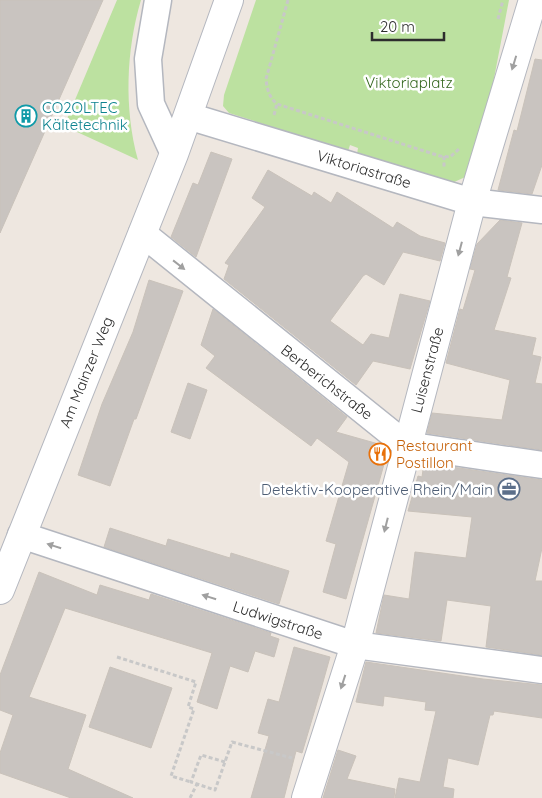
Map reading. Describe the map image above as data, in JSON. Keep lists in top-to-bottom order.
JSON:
{
  "streets": {
    "street": [
      "Viktoriastraße",
      "Luisenstraße",
      "Am Mainzer Weg",
      "Berberichstraße",
      "Ludwigstraße"
    ]
  },
  "crossings": [
    ["Viktoriastraße", "Luisenstraße"],
    ["Viktoriastraße", "Am Mainzer Weg"],
    ["Luisenstraße", "Berberichstraße"],
    ["Luisenstraße", "Ludwigstraße"],
    ["Am Mainzer Weg", "Berberichstraße"],
    ["Am Mainzer Weg", "Ludwigstraße"]
  ],
  "one_way": ["Luisenstraße", "Berberichstraße", "Ludwigstraße"],
  "parks": ["Viktoriaplatz"],
  "places": {
    "building": ["CO2OLTEC Kältetechnik"],
    "restaurant": ["Restaurant Postillon"],
    "office": ["Detektiv-Kooperative Rhein/Main"]
  },
  "scale_bar": "20 m"
}
